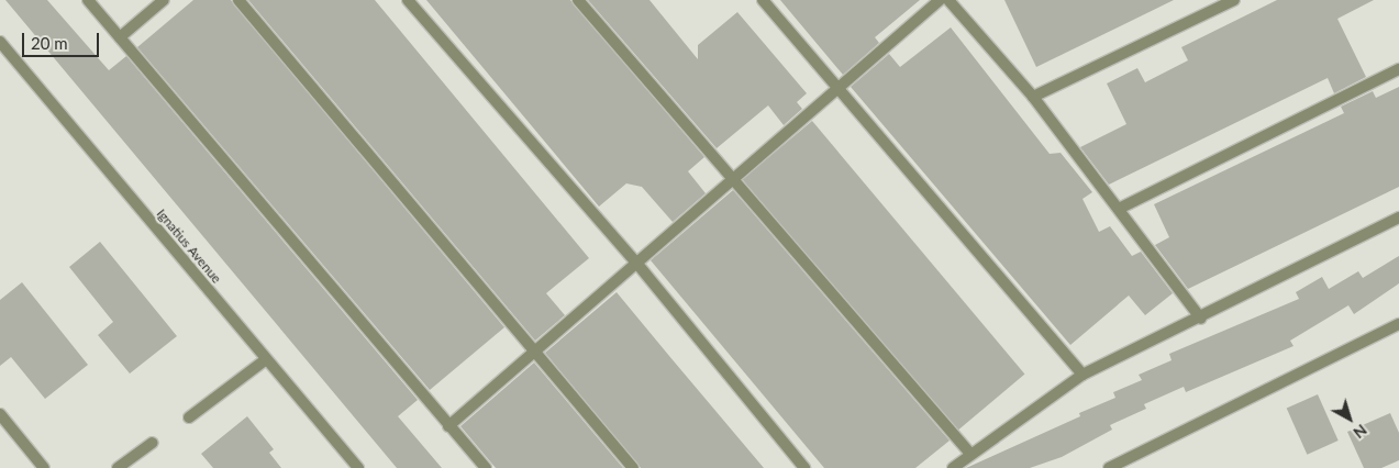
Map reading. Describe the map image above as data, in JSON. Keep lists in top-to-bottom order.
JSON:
{
  "streets": {
    "street": ["Ignatius Avenue"]
  },
  "scale_bar": "20 m",
  "north": "bottom right"
}
